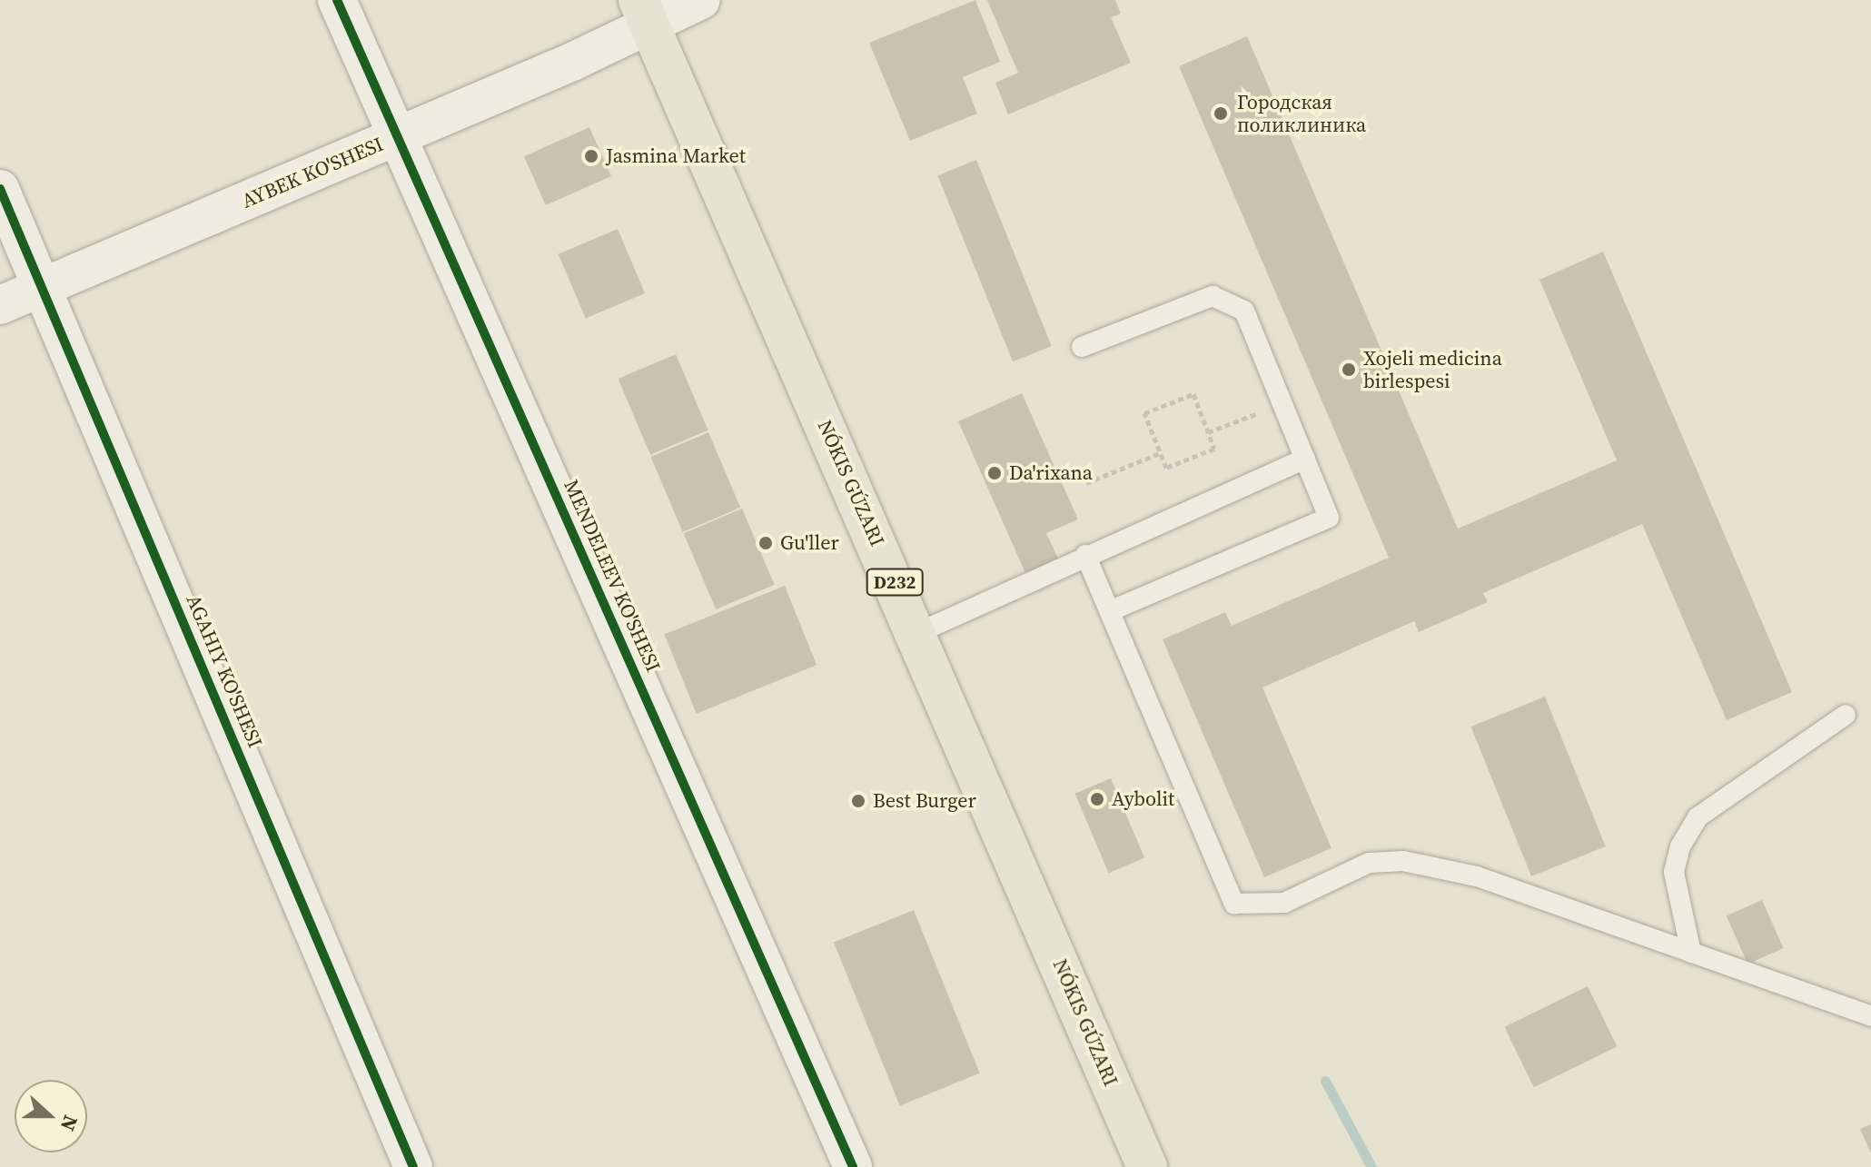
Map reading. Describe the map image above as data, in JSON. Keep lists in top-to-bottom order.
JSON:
{
  "streets": {
    "main road": ["D232"],
    "street": ["AYBEK KO'SHESI", "MENDELEEV KO'SHESI", "AGAHIY KO'SHESI"]
  },
  "crossings": [
    ["AYBEK KO'SHESI", "MENDELEEV KO'SHESI"],
    ["AYBEK KO'SHESI", "D232"],
    ["AYBEK KO'SHESI", "AGAHIY KO'SHESI"]
  ],
  "places": [
    "Городская поликлиника",
    "Jasmina Market",
    "Xojeli medicina birlespesi",
    "Da'rixana",
    "Gu'ller",
    "Aybolit",
    "Best Burger"
  ],
  "north": "right"
}
